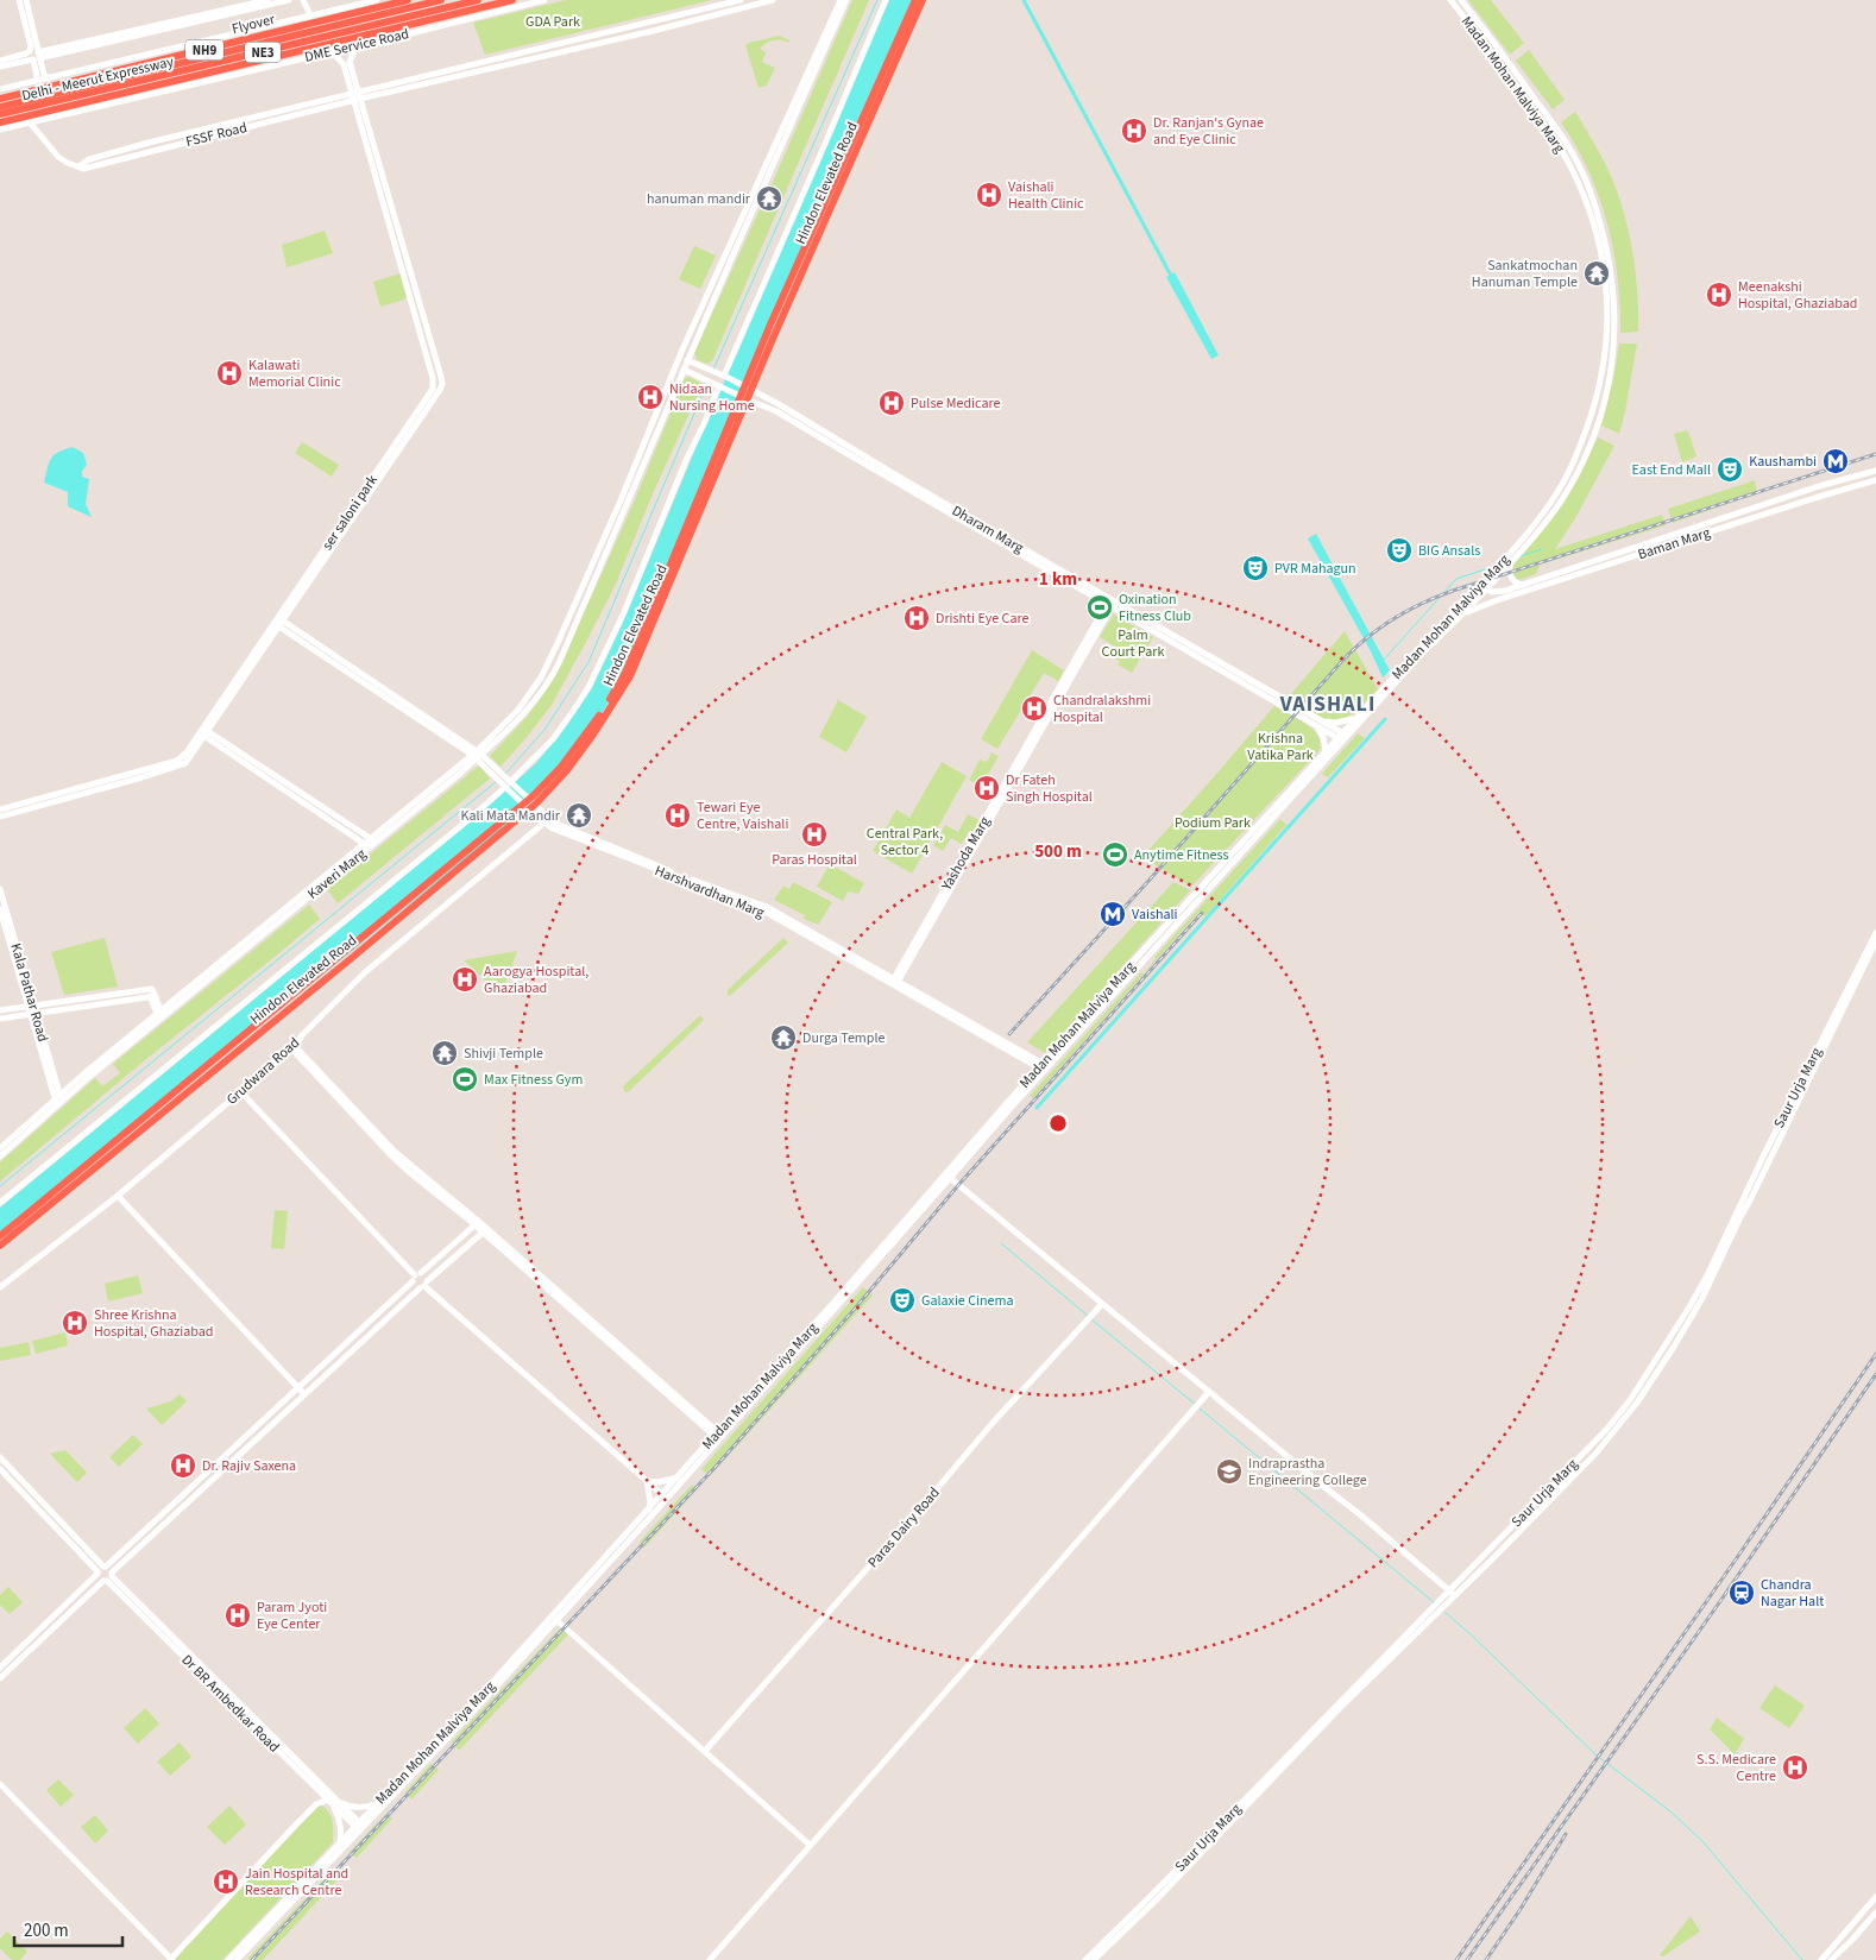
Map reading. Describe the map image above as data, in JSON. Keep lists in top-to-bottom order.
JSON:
{
  "streets": {
    "highway": [
      "Flyover",
      "NH9",
      "NE3",
      "Delhi - Meerut Expressway",
      "Hindon Elevated Road"
    ],
    "street": [
      "DME Service Road",
      "Madan Mohan Malviya Marg",
      "FSSF Road",
      "Dharam Marg",
      "Baman Marg",
      "Yashoda Marg",
      "Kaveri Marg",
      "Harshvardhan Marg",
      "Kala Pathar Road",
      "Grudwara Road",
      "Saur Urja Marg",
      "Paras Dairy Road",
      "Dr BR Ambedkar Road"
    ]
  },
  "crossings": [
    ["Madan Mohan Malviya Marg", "Dharam Marg"],
    ["Madan Mohan Malviya Marg", "Baman Marg"],
    ["Madan Mohan Malviya Marg", "Harshvardhan Marg"],
    ["Madan Mohan Malviya Marg", "Dr BR Ambedkar Road"],
    ["Dharam Marg", "Yashoda Marg"],
    ["Yashoda Marg", "Harshvardhan Marg"],
    ["Kaveri Marg", "Harshvardhan Marg"],
    ["Kaveri Marg", "Kala Pathar Road"],
    ["Harshvardhan Marg", "Grudwara Road"]
  ],
  "districts": ["VAISHALI"],
  "parks": [
    "GDA Park",
    "Palm Court Park",
    "Krishna Vatika Park",
    "Podium Park",
    "Central Park, Sector 4"
  ],
  "places": {
    "hospital": [
      "Dr. Ranjan's Gynae and Eye Clinic",
      "Vaishali Health Clinic",
      "Meenakshi Hospital, Ghaziabad",
      "Kalawati Memorial Clinic",
      "Nidaan Nursing Home",
      "Pulse Medicare",
      "Drishti Eye Care",
      "Chandralakshmi Hospital",
      "Dr Fateh Singh Hospital",
      "Tewari Eye Centre, Vaishali",
      "Paras Hospital",
      "Aarogya Hospital, Ghaziabad",
      "Shree Krishna Hospital, Ghaziabad",
      "Dr. Rajiv Saxena",
      "Param Jyoti Eye Center",
      "S.S. Medicare Centre",
      "Jain Hospital and Research Centre"
    ],
    "temple": [
      "hanuman mandir",
      "Sankatmochan Hanuman Temple",
      "Kali Mata Mandir",
      "Durga Temple",
      "Shivji Temple"
    ],
    "metro station": ["Kaushambi", "Vaishali"],
    "theatre": [
      "East End Mall",
      "BIG Ansals",
      "PVR Mahagun",
      "Galaxie Cinema"
    ],
    "sports": ["Oxination Fitness Club", "Anytime Fitness", "Max Fitness Gym"],
    "school or university": ["Indraprastha Engineering College"],
    "station": ["Chandra Nagar Halt"]
  },
  "scale_bar": "200 m",
  "rings": ["1 km", "500 m"]
}
